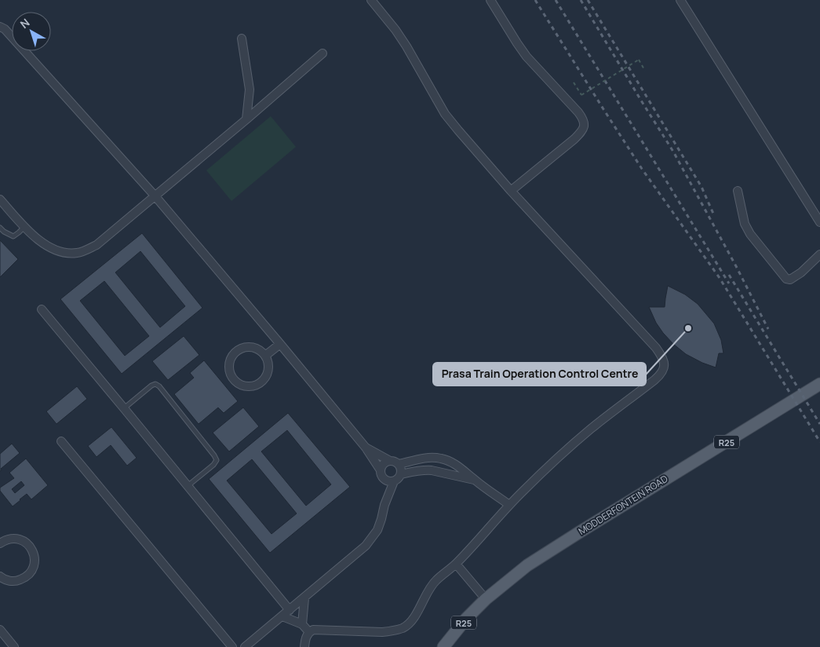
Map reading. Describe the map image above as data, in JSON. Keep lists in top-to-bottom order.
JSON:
{
  "streets": {
    "main road": ["R25", "MODDERFONTEIN ROAD"]
  },
  "places": ["Prasa Train Operation Control Centre"],
  "north": "top left"
}
